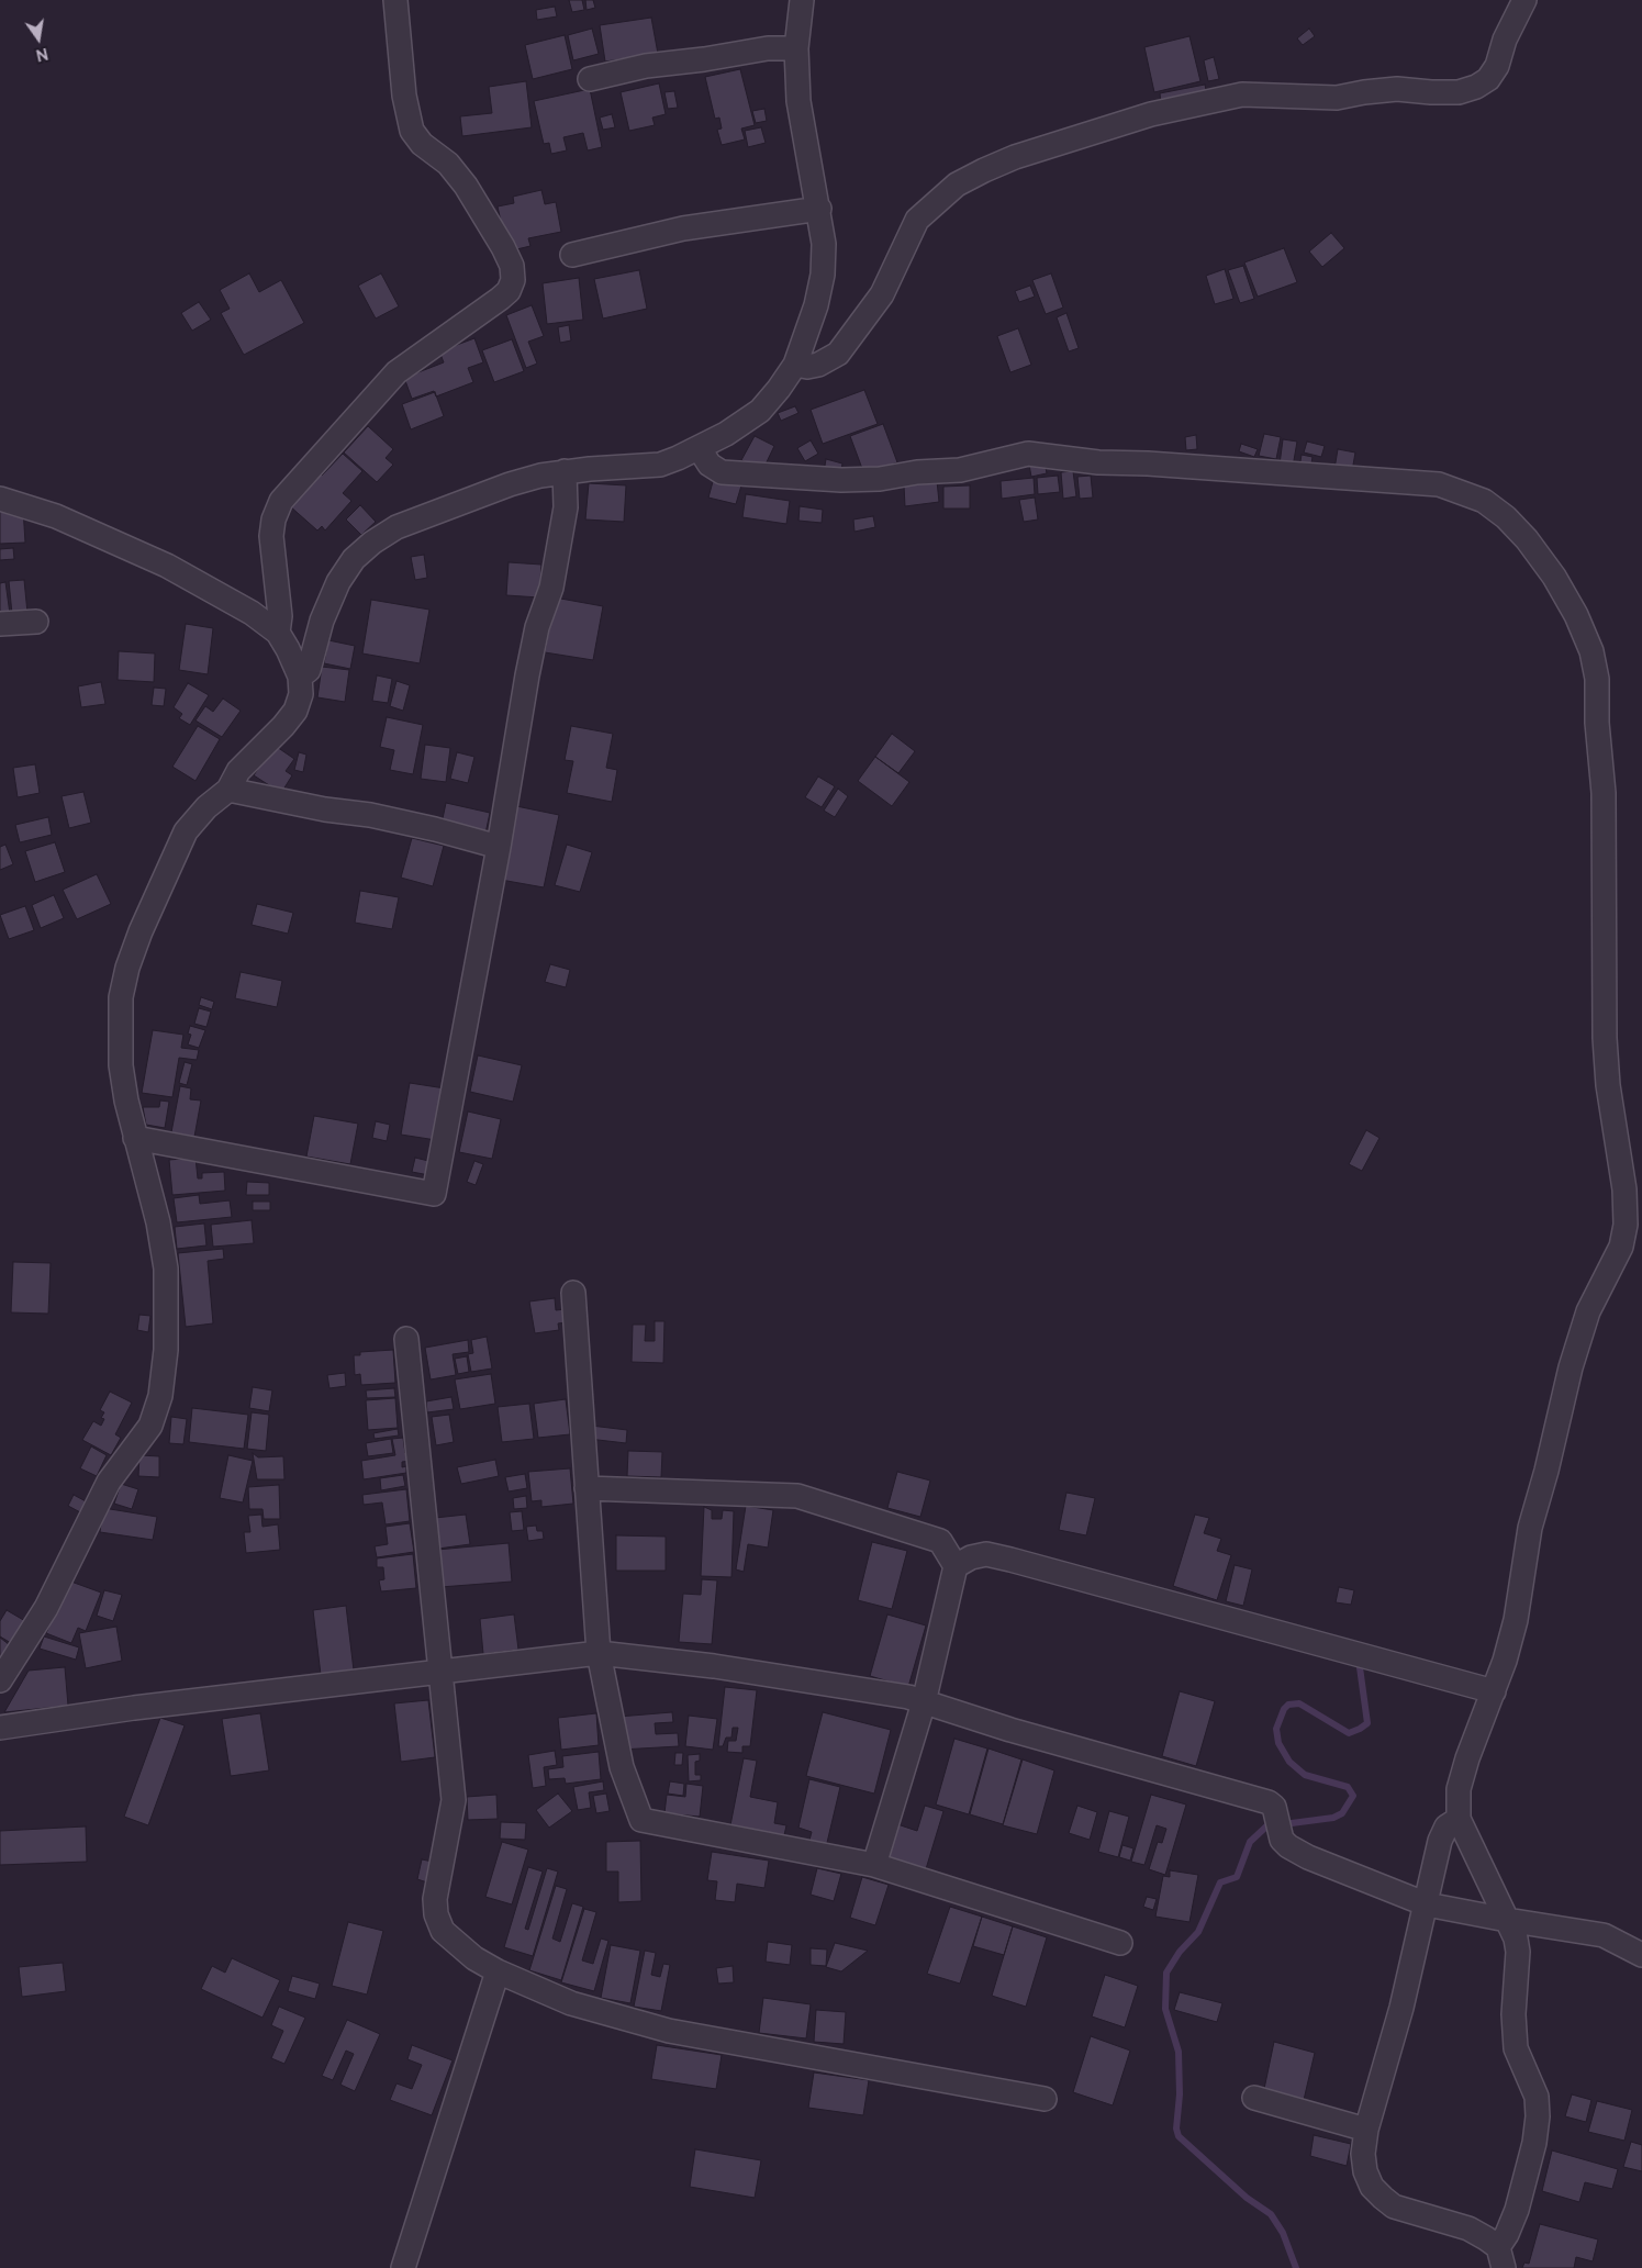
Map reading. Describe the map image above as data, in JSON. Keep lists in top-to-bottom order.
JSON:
{
  "north": "bottom"
}
